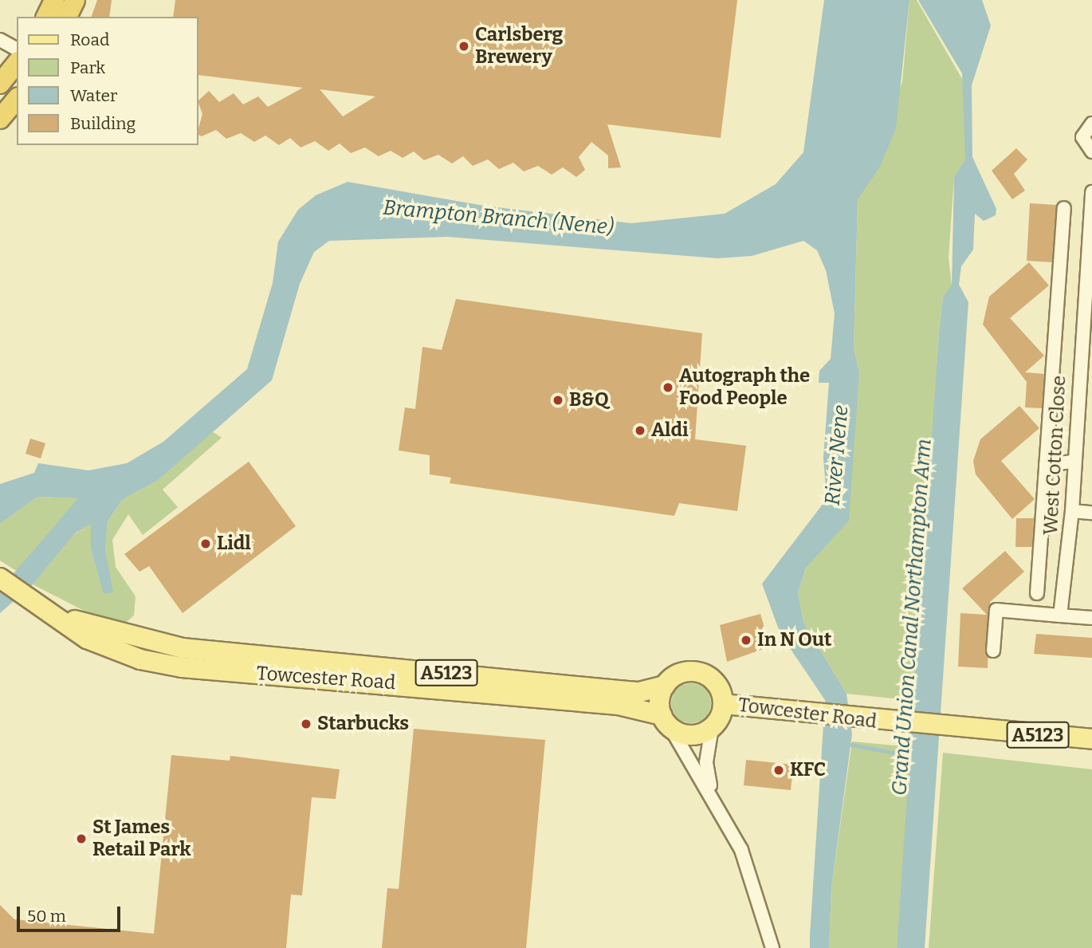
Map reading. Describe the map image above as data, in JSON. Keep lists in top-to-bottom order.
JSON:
{
  "streets": {
    "main road": ["A5123", "Towcester Road"],
    "street": ["West Cotton Close"]
  },
  "crossings": [
    ["A5123", "Towcester Road"]
  ],
  "water": ["Brampton Branch (Nene)", "River Nene", "Grand Union Canal Northampton Arm"],
  "places": [
    "Carlsberg Brewery",
    "Autograph the Food People",
    "B&Q",
    "Aldi",
    "Lidl",
    "In N Out",
    "Starbucks",
    "KFC",
    "St James Retail Park"
  ],
  "legend": [
    "Road",
    "Park",
    "Water",
    "Building"
  ],
  "scale_bar": "50 m"
}
